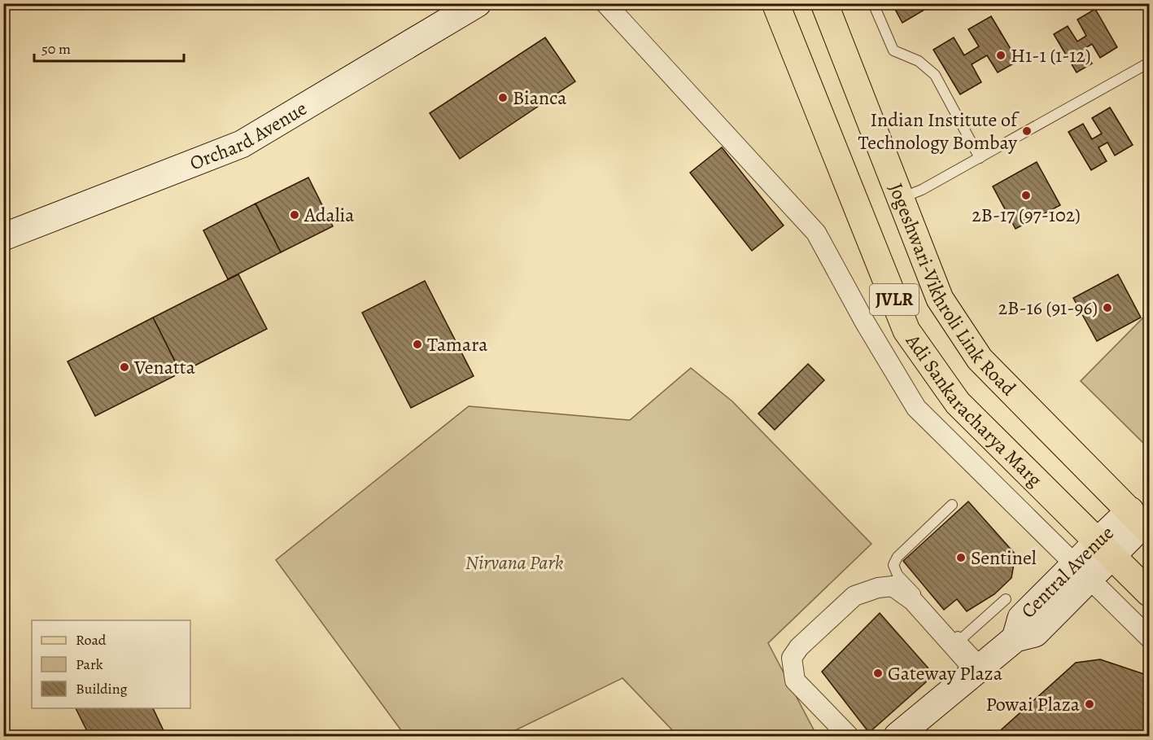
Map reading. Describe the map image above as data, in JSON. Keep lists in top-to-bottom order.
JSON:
{
  "streets": {
    "main road": ["Jogeshwari-Vikhroli Link Road", "JVLR", "Adi Sankaracharya Marg"],
    "street": ["Orchard Avenue", "Central Avenue"]
  },
  "crossings": [
    ["Jogeshwari-Vikhroli Link Road", "Central Avenue"],
    ["Adi Sankaracharya Marg", "Central Avenue"]
  ],
  "parks": ["Nirvana Park"],
  "places": [
    "H1-1 (1-12)",
    "Bianca",
    "Indian Institute of Technology Bombay",
    "2B-17 (97-102)",
    "Adalia",
    "2B-16 (91-96)",
    "Tamara",
    "Venatta",
    "Sentinel",
    "Gateway Plaza",
    "Powai Plaza"
  ],
  "legend": ["Road", "Park", "Building"],
  "scale_bar": "50 m"
}
